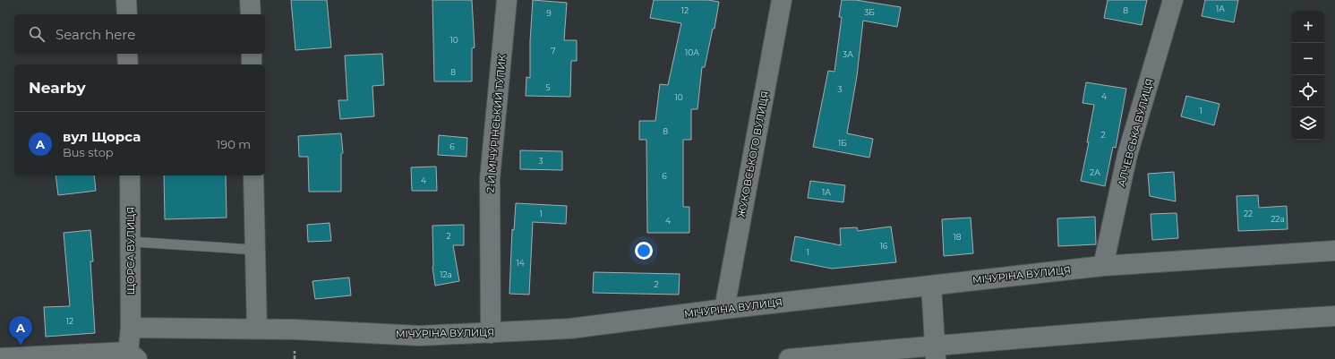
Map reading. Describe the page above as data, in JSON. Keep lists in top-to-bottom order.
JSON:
{
  "streets": {
    "street": [
      "2-Й МІЧУРІНСЬКИЙ ТУПИК",
      "АЛЧЕВСЬКА ВУЛИЦЯ",
      "ЖУКОВСЬКОГО ВУЛИЦЯ",
      "ЩОРСА ВУЛИЦЯ",
      "МІЧУРІНА ВУЛИЦЯ"
    ]
  },
  "crossings": [
    ["2-Й МІЧУРІНСЬКИЙ ТУПИК", "МІЧУРІНА ВУЛИЦЯ"],
    ["АЛЧЕВСЬКА ВУЛИЦЯ", "МІЧУРІНА ВУЛИЦЯ"],
    ["ЖУКОВСЬКОГО ВУЛИЦЯ", "МІЧУРІНА ВУЛИЦЯ"],
    ["ЩОРСА ВУЛИЦЯ", "МІЧУРІНА ВУЛИЦЯ"]
  ],
  "house_numbers": [
    "1А",
    "12",
    "8",
    "3Б",
    "9",
    "10",
    "7",
    "10А",
    "3А",
    "8",
    "5",
    "3",
    "4",
    "10",
    "1",
    "8",
    "2",
    "1Б",
    "6",
    "3",
    "2А",
    "6",
    "4",
    "1А",
    "1",
    "22",
    "22а",
    "4",
    "2",
    "18",
    "16",
    "1",
    "14",
    "12а",
    "2",
    "12"
  ],
  "page": {
    "map_buttons": ["+", "−"],
    "search": "Search here",
    "heading": "Nearby",
    "list": [
      {
        "mark": "A",
        "name": "вул Щорса",
        "note": "Bus stop",
        "value": "190 m"
      }
    ],
    "pins": "A"
  }
}
